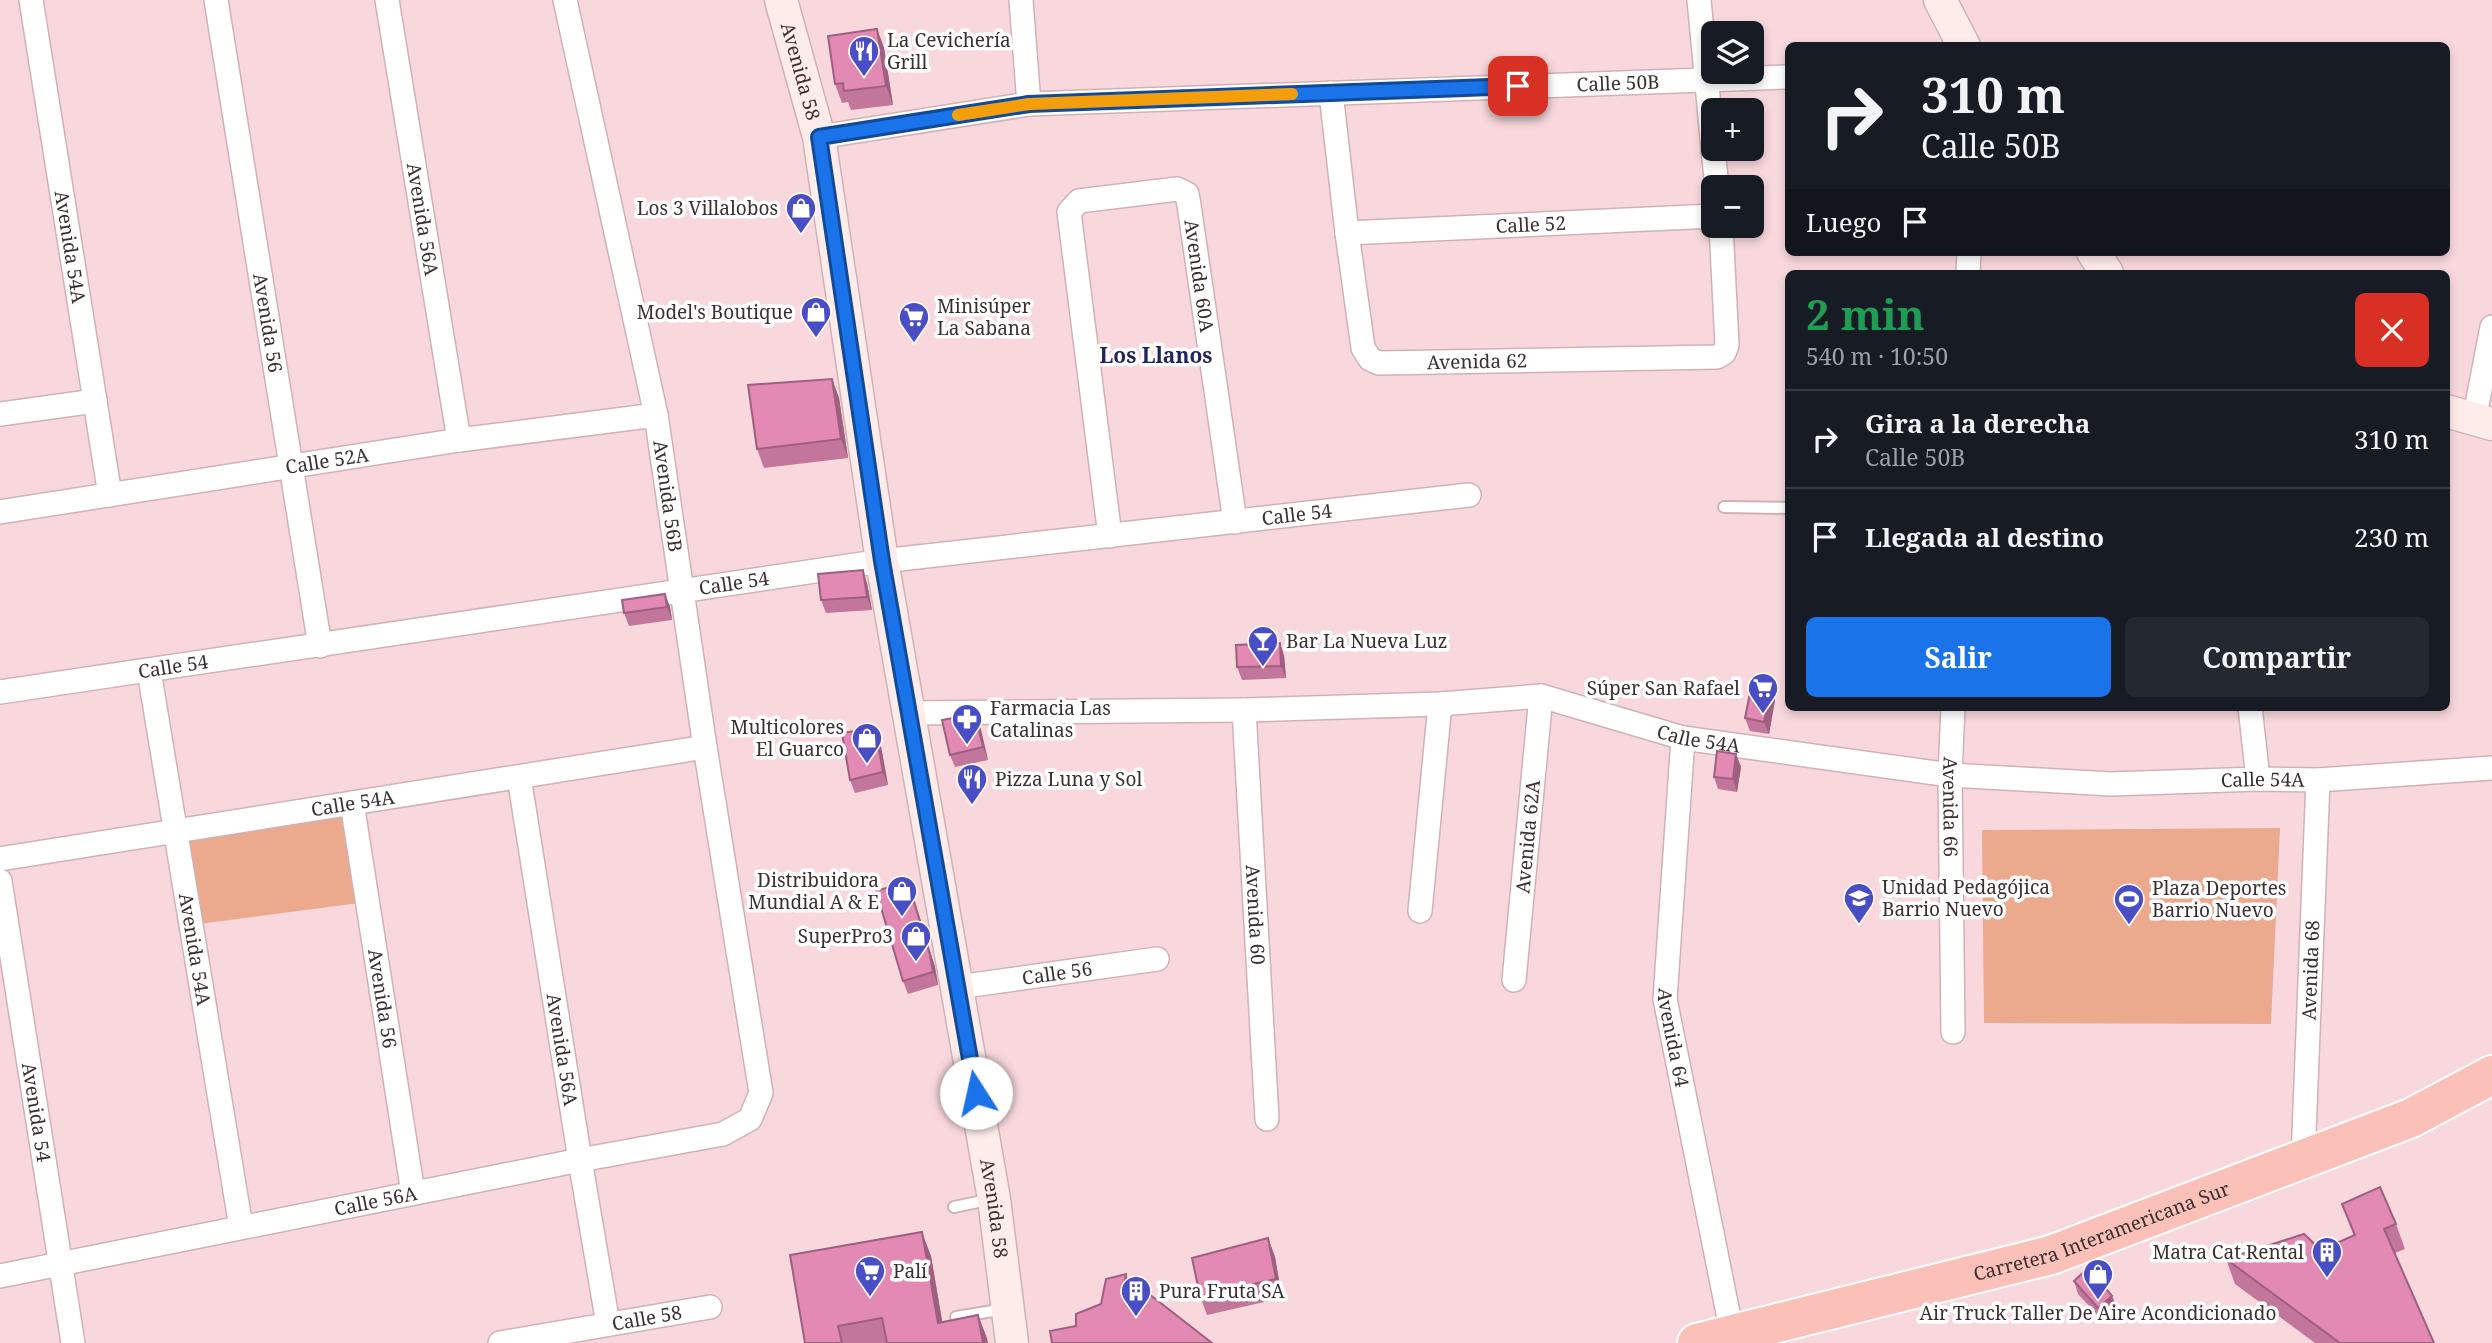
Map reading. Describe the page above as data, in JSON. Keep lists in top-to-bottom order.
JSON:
{
  "streets": {
    "highway": ["Carretera Interamericana Sur"],
    "main road": ["Avenida 58"],
    "street": [
      "Calle 50B",
      "Avenida 56A",
      "Calle 52",
      "Avenida 54A",
      "Avenida 60A",
      "Avenida 56",
      "Avenida 62",
      "Calle 52A",
      "Avenida 56B",
      "Calle 54",
      "Calle 54A",
      "Avenida 66",
      "Avenida 62A",
      "Avenida 60",
      "Avenida 68",
      "Calle 56",
      "Avenida 64",
      "Avenida 54",
      "Calle 56A",
      "Calle 58"
    ]
  },
  "crossings": [
    ["Avenida 58", "Calle 50B"],
    ["Avenida 58", "Calle 54"],
    ["Avenida 58", "Calle 54A"],
    ["Avenida 58", "Calle 56"],
    ["Calle 50B", "Avenida 62"],
    ["Avenida 56A", "Calle 52A"],
    ["Avenida 56A", "Calle 54A"],
    ["Avenida 56A", "Calle 56A"],
    ["Avenida 56A", "Calle 58"],
    ["Calle 52", "Avenida 62"],
    ["Avenida 54A", "Calle 52A"],
    ["Avenida 54A", "Calle 54"],
    ["Avenida 54A", "Calle 54A"],
    ["Avenida 54A", "Calle 56A"],
    ["Avenida 60A", "Calle 54"],
    ["Avenida 56", "Calle 52A"],
    ["Avenida 56", "Calle 54"],
    ["Avenida 56", "Calle 54A"],
    ["Avenida 56", "Calle 56A"],
    ["Calle 52A", "Avenida 56B"],
    ["Avenida 56B", "Calle 54"],
    ["Avenida 56B", "Calle 54A"],
    ["Avenida 56B", "Calle 56A"],
    ["Calle 54A", "Avenida 66"],
    ["Calle 54A", "Avenida 62A"],
    ["Calle 54A", "Avenida 60"],
    ["Calle 54A", "Avenida 68"],
    ["Calle 54A", "Avenida 64"],
    ["Avenida 68", "Carretera Interamericana Sur"],
    ["Avenida 64", "Carretera Interamericana Sur"],
    ["Avenida 54", "Calle 56A"]
  ],
  "districts": ["Los Llanos"],
  "places": {
    "restaurant": ["La Cevichería Grill", "Pizza Luna y Sol"],
    "shop": [
      "Los 3 Villalobos",
      "Model's Boutique",
      "Multicolores El Guarco",
      "Distribuidora Mundial A & E",
      "SuperPro3",
      "Air Truck Taller De Aire Acondicionado"
    ],
    "supermarket": ["Minisúper La Sabana", "Súper San Rafael", "Palí"],
    "bar": ["Bar La Nueva Luz"],
    "pharmacy": ["Farmacia Las Catalinas"],
    "school or university": ["Unidad Pedagójica Barrio Nuevo"],
    "sports": ["Plaza Deportes Barrio Nuevo"],
    "building": ["Matra Cat Rental", "Pura Fruta SA"]
  },
  "page": {
    "map_buttons": ["+", "−"],
    "turn": ["310 m", "Calle 50B"],
    "then": "Luego",
    "heading": ["2 min", "540 m · 10:50"],
    "list": [
      {
        "name": "Gira a la derecha",
        "note": "Calle 50B",
        "value": "310 m"
      },
      {
        "name": "Llegada al destino",
        "value": "230 m"
      }
    ],
    "buttons": ["Salir", "Compartir"]
  }
}
